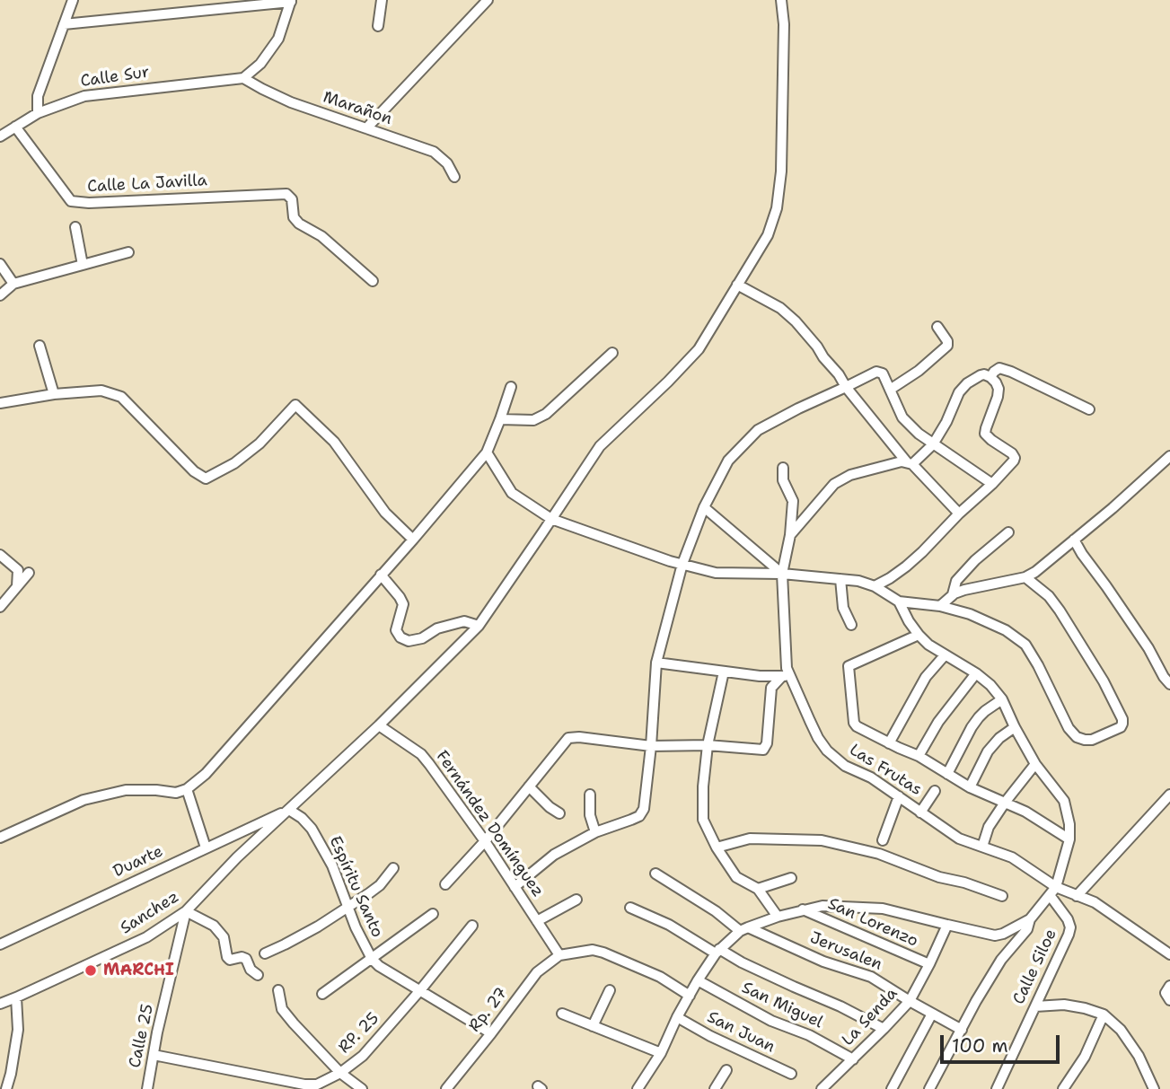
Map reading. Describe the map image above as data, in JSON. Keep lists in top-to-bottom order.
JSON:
{
  "streets": {
    "street": [
      "Calle Sur",
      "Marañon",
      "Calle La Javilla",
      "Las Frutas",
      "Fernández Domínguez",
      "Duarte",
      "Espíritu Santo",
      "Sanchez",
      "San Lorenzo",
      "Jerusalen",
      "Calle Siloe",
      "San Miguel",
      "Rp. 27",
      "La Senda",
      "San Juan",
      "RP. 25",
      "Calle 25"
    ]
  },
  "crossings": [
    ["Calle Sur", "Marañon"],
    ["Calle Sur", "Calle La Javilla"],
    ["Las Frutas", "Calle Siloe"],
    ["Fernández Domínguez", "Sanchez"],
    ["Fernández Domínguez", "Rp. 27"],
    ["Duarte", "Espíritu Santo"],
    ["Duarte", "Sanchez"],
    ["Espíritu Santo", "Sanchez"],
    ["Espíritu Santo", "Rp. 27"],
    ["Espíritu Santo", "RP. 25"],
    ["Sanchez", "Calle 25"],
    ["San Lorenzo", "La Senda"],
    ["Jerusalen", "La Senda"],
    ["San Miguel", "La Senda"],
    ["RP. 25", "Calle 25"]
  ],
  "places": ["MARCHI"],
  "scale_bar": "100 m"
}
